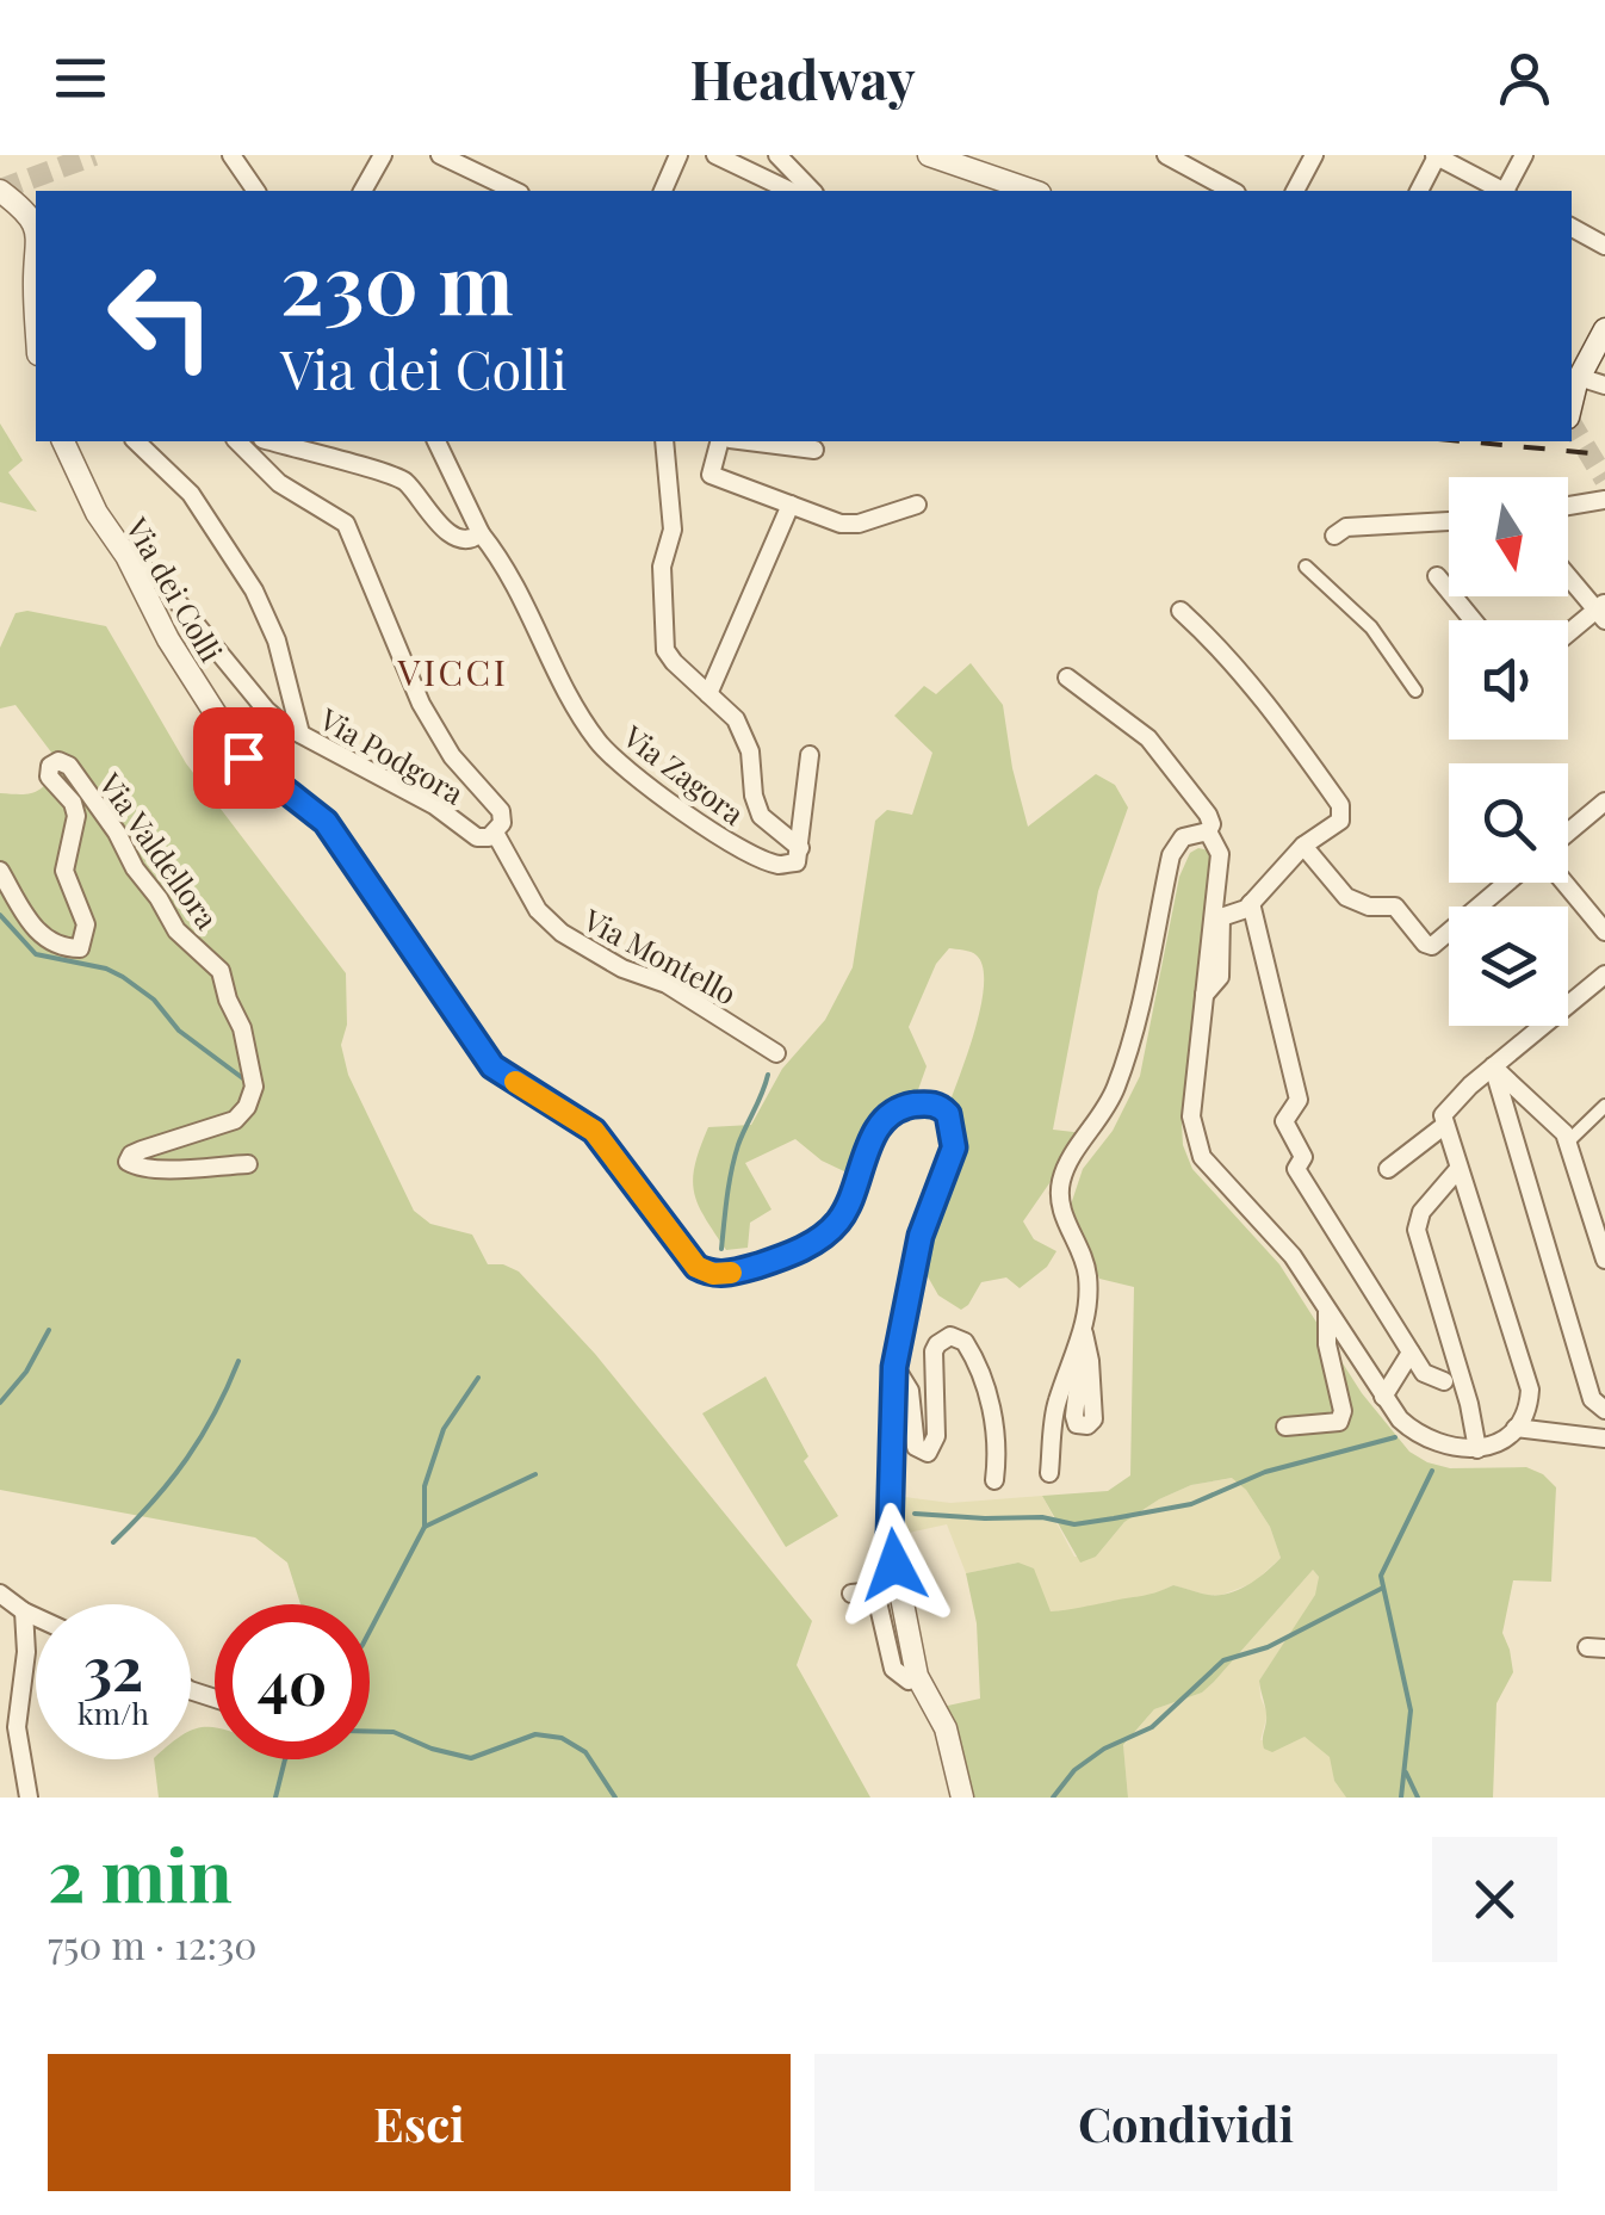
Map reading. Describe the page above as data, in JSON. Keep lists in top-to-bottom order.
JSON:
{
  "streets": {
    "street": [
      "Via dei Colli",
      "Via Podgora",
      "Via Zagora",
      "Via Valdellora",
      "Via Montello"
    ]
  },
  "crossings": [
    ["Via dei Colli", "Via Podgora"],
    ["Via Podgora", "Via Montello"]
  ],
  "districts": ["VICCI"],
  "north": "bottom",
  "page": {
    "header": "Headway",
    "turn": ["230 m", "Via dei Colli"],
    "speed": "32 km/h",
    "limit": "40",
    "heading": ["2 min", "750 m · 12:30"],
    "buttons": ["Esci", "Condividi"]
  }
}
